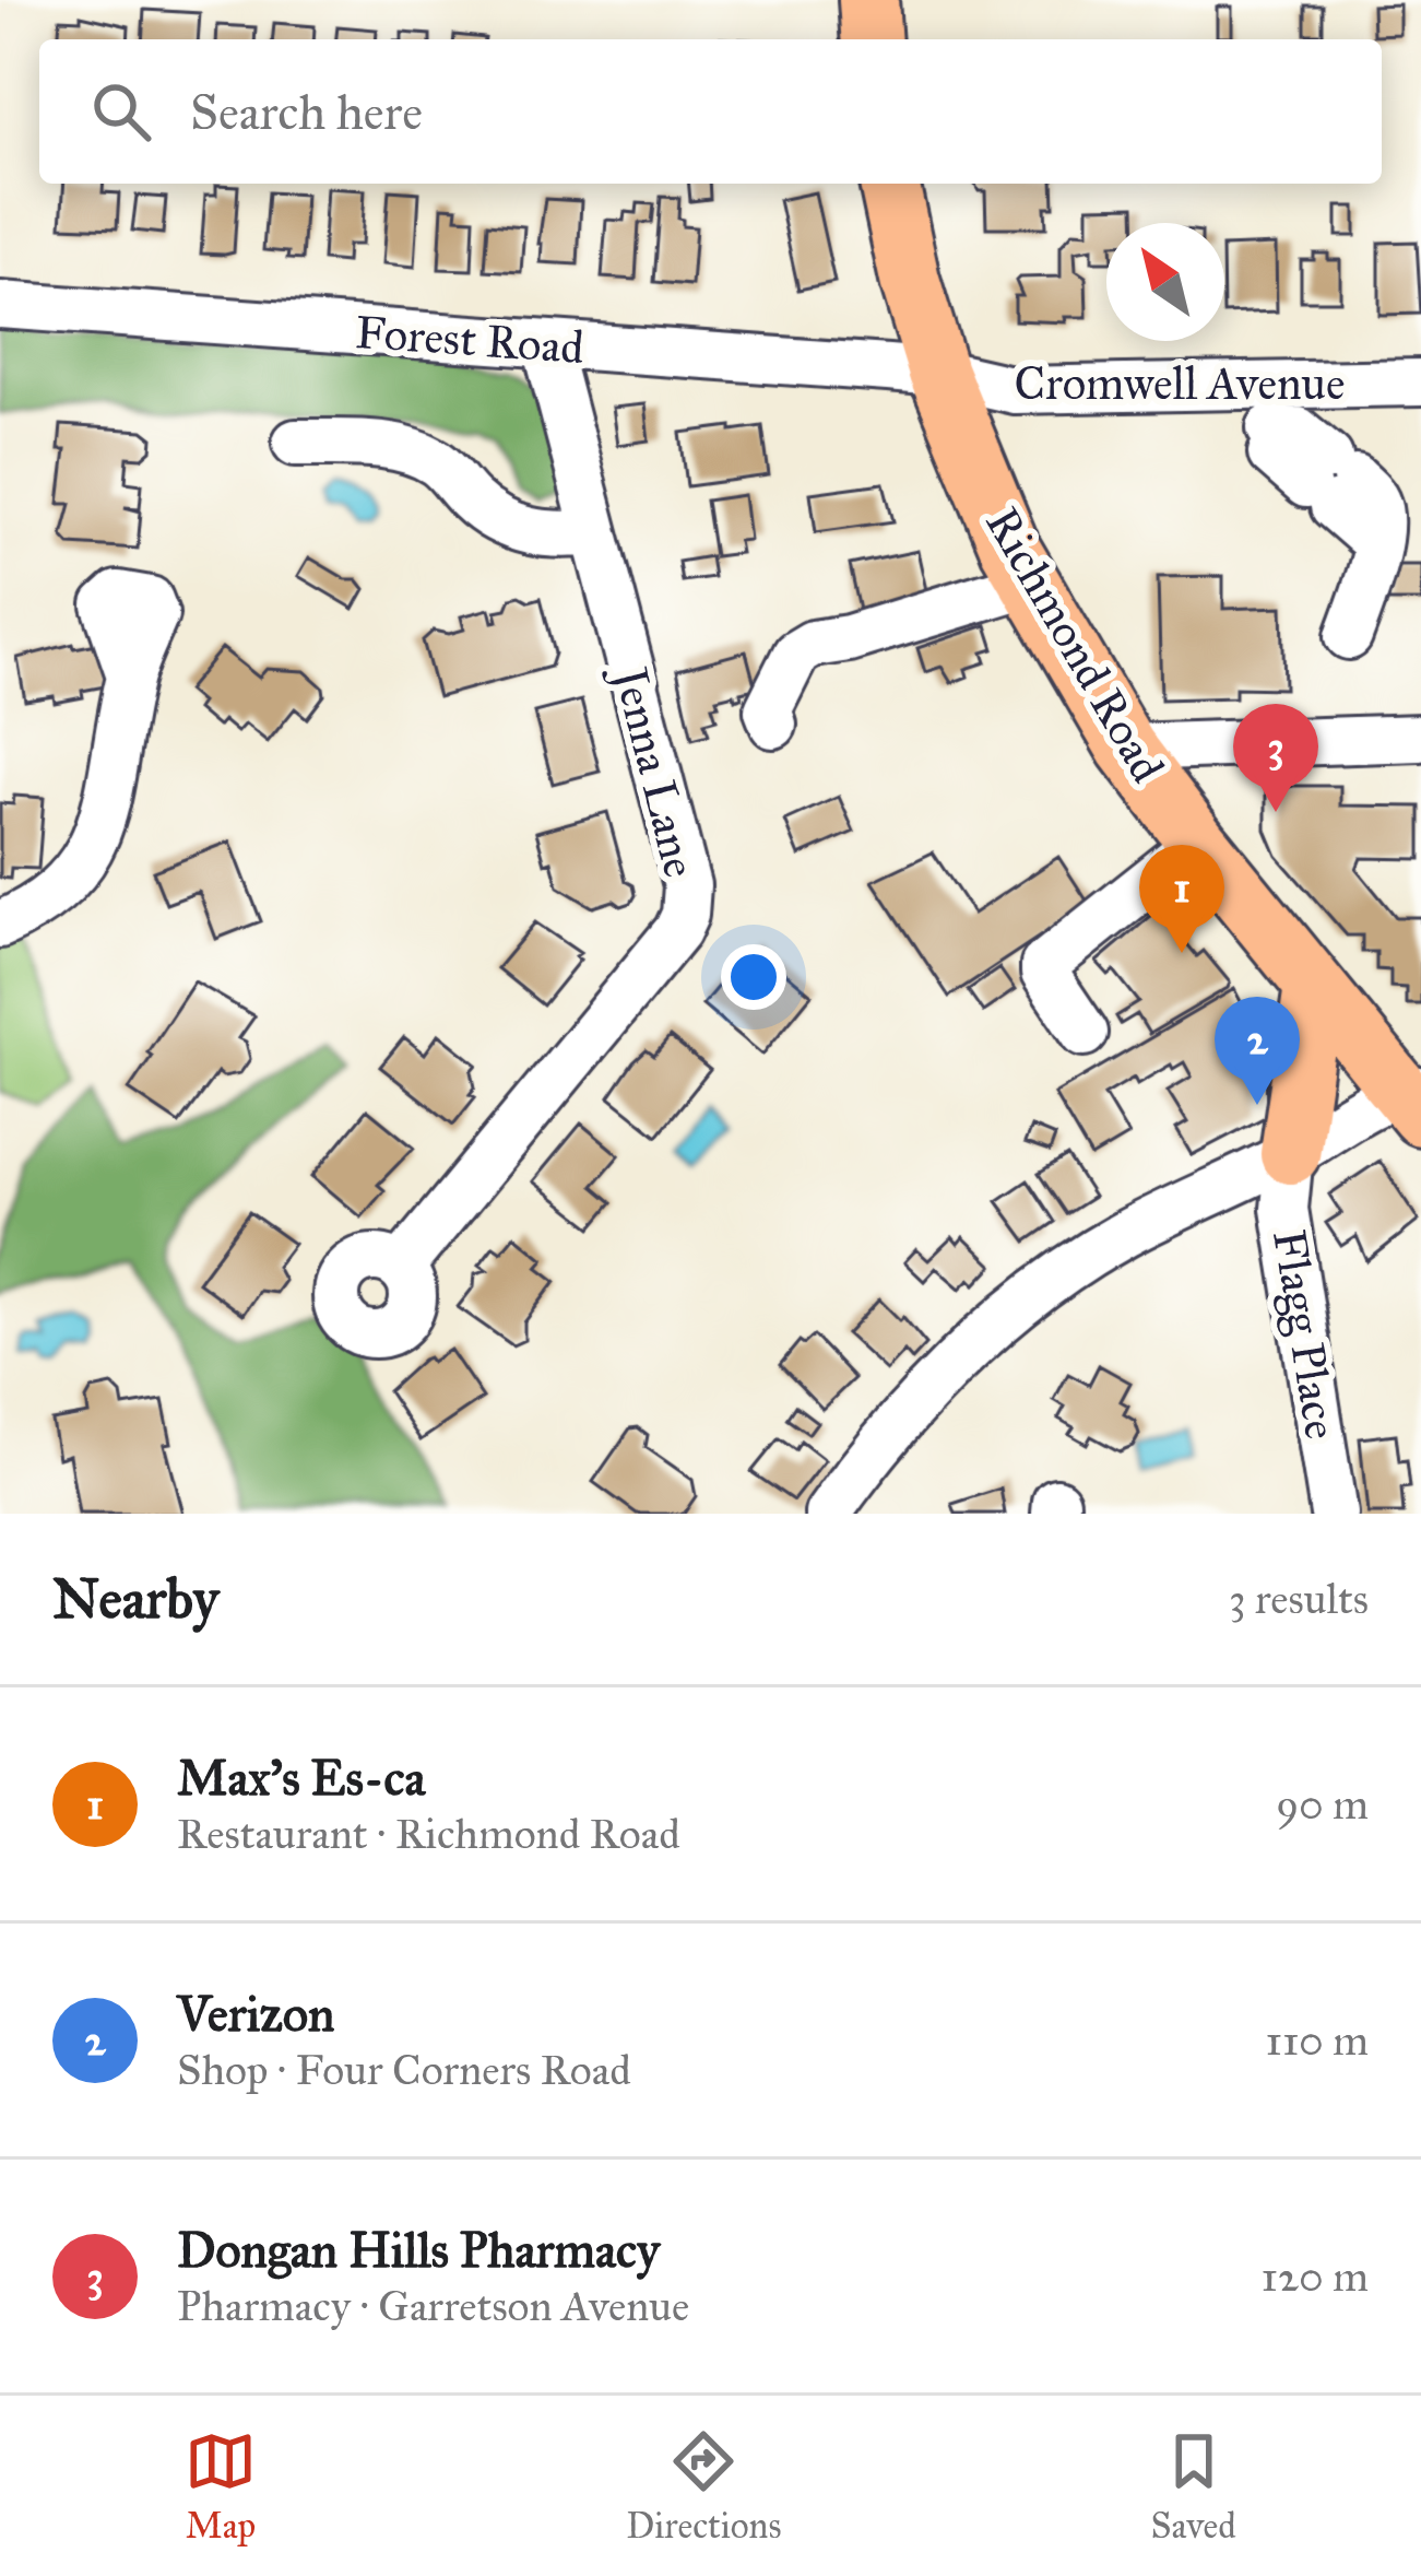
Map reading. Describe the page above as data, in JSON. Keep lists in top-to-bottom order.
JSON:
{
  "streets": {
    "main road": ["Richmond Road"],
    "street": [
      "Forest Road",
      "Cromwell Avenue",
      "Jenna Lane",
      "Flagg Place"
    ]
  },
  "crossings": [
    ["Forest Road", "Cromwell Avenue"],
    ["Forest Road", "Richmond Road"],
    ["Forest Road", "Jenna Lane"],
    ["Cromwell Avenue", "Richmond Road"]
  ],
  "north": "top left",
  "page": {
    "search": "Search here",
    "pins": ["3", "1", "2"],
    "heading": ["Nearby", "3 results"],
    "list": [
      {
        "mark": "1",
        "name": "Max's Es-ca",
        "note": "Restaurant · Richmond Road",
        "value": "90 m"
      },
      {
        "mark": "2",
        "name": "Verizon",
        "note": "Shop · Four Corners Road",
        "value": "110 m"
      },
      {
        "mark": "3",
        "name": "Dongan Hills Pharmacy",
        "note": "Pharmacy · Garretson Avenue",
        "value": "120 m"
      }
    ],
    "nav": ["Map", "Directions", "Saved"]
  }
}
